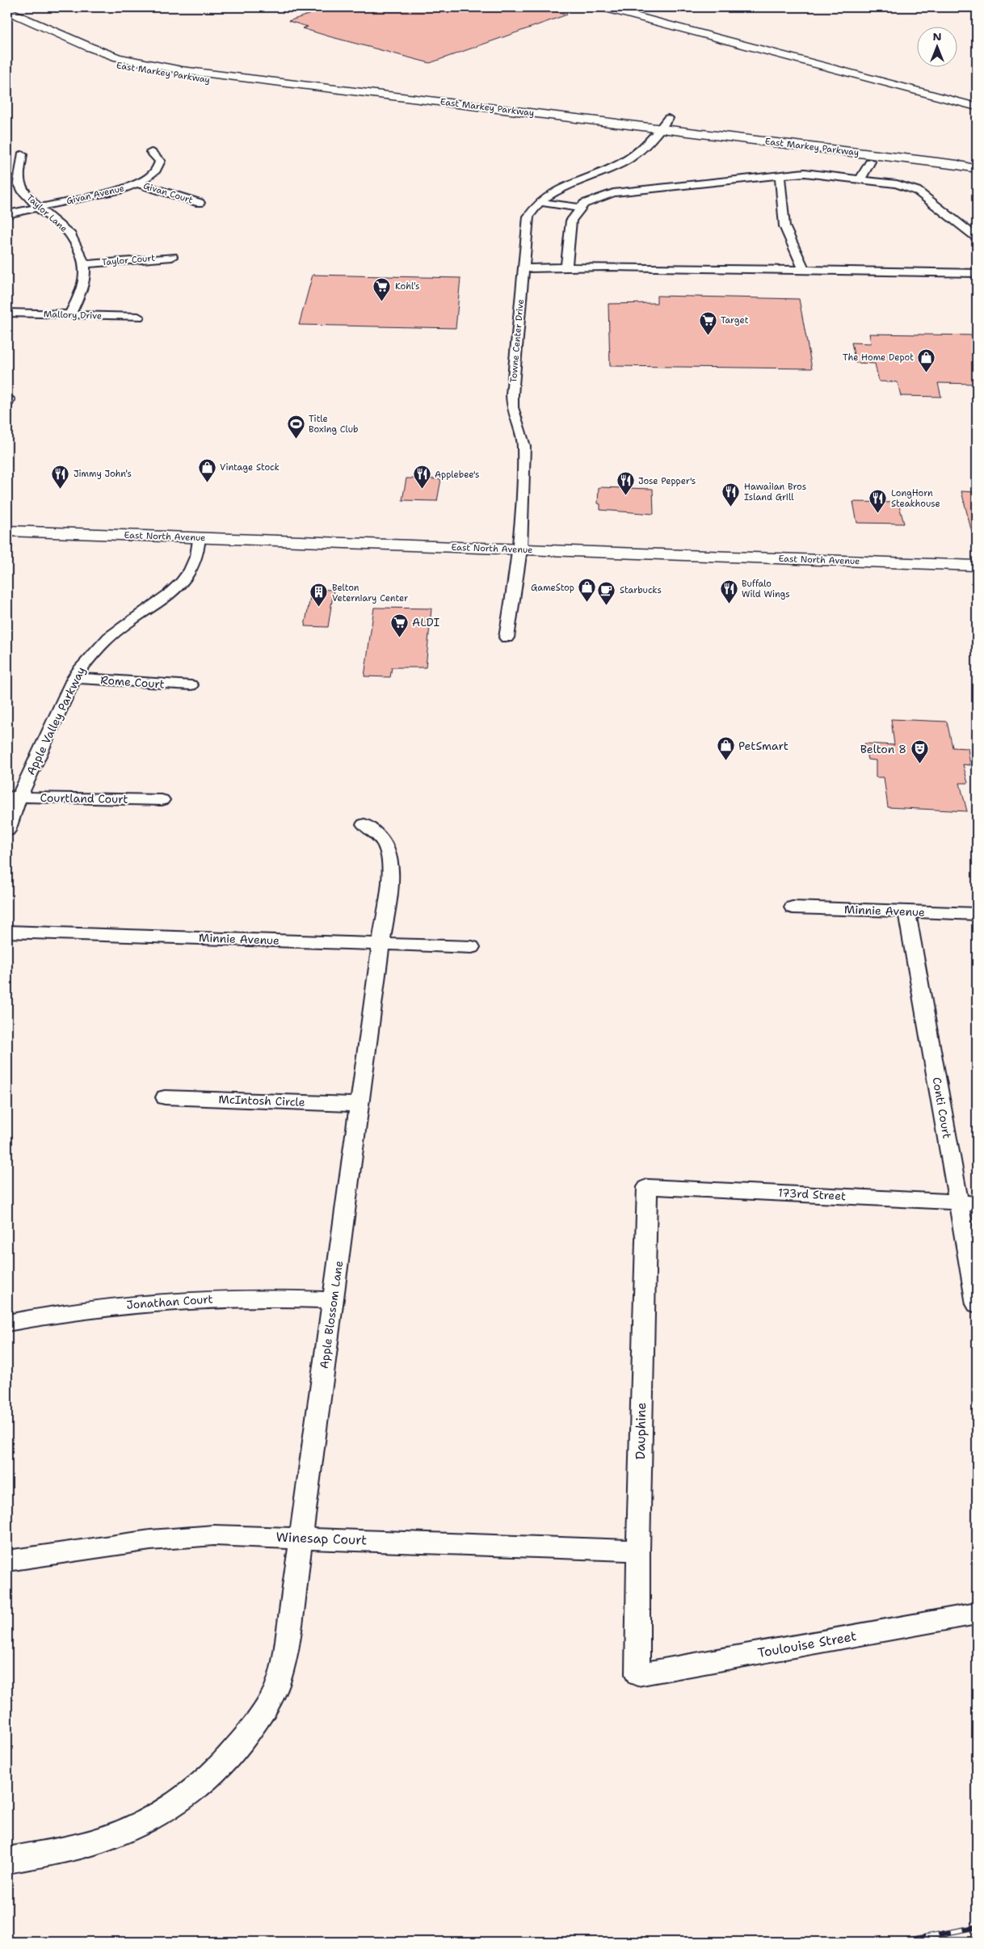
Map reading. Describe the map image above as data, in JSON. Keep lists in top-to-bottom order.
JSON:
{
  "streets": {
    "main road": ["East Markey Parkway", "East North Avenue"],
    "street": [
      "Givan Court",
      "Givan Avenue",
      "Taylor Lane",
      "Taylor Court",
      "Mallory Drive",
      "Towne Center Drive",
      "Rome Court",
      "Apple Valley Parkway",
      "Courtland Court",
      "Minnie Avenue",
      "McIntosh Circle",
      "Conti Court",
      "173rd Street",
      "Jonathan Court",
      "Apple Blossom Lane",
      "Dauphine",
      "Winesap Court",
      "Toulouise Street"
    ]
  },
  "crossings": [
    ["East Markey Parkway", "Towne Center Drive"],
    ["Givan Court", "Givan Avenue"],
    ["Givan Avenue", "Taylor Lane"],
    ["Taylor Lane", "Taylor Court"],
    ["Towne Center Drive", "East North Avenue"],
    ["East North Avenue", "Apple Valley Parkway"],
    ["Rome Court", "Apple Valley Parkway"],
    ["Apple Valley Parkway", "Courtland Court"],
    ["Minnie Avenue", "Conti Court"],
    ["Minnie Avenue", "Apple Blossom Lane"],
    ["McIntosh Circle", "Apple Blossom Lane"],
    ["Conti Court", "173rd Street"],
    ["173rd Street", "Dauphine"],
    ["Jonathan Court", "Apple Blossom Lane"],
    ["Apple Blossom Lane", "Winesap Court"],
    ["Dauphine", "Winesap Court"],
    ["Dauphine", "Toulouise Street"]
  ],
  "places": {
    "supermarket": ["Kohl's", "Target", "ALDI"],
    "shop": [
      "The Home Depot",
      "Vintage Stock",
      "GameStop",
      "PetSmart"
    ],
    "sports": ["Title Boxing Club"],
    "restaurant": [
      "Jimmy John's",
      "Applebee's",
      "Jose Pepper's",
      "Hawaiian Bros Island Grill",
      "LongHorn Steakhouse",
      "Buffalo Wild Wings"
    ],
    "cafe": ["Starbucks"],
    "building": ["Belton Veterniary Center"],
    "theatre": ["Belton 8"]
  },
  "north": "top"
}
